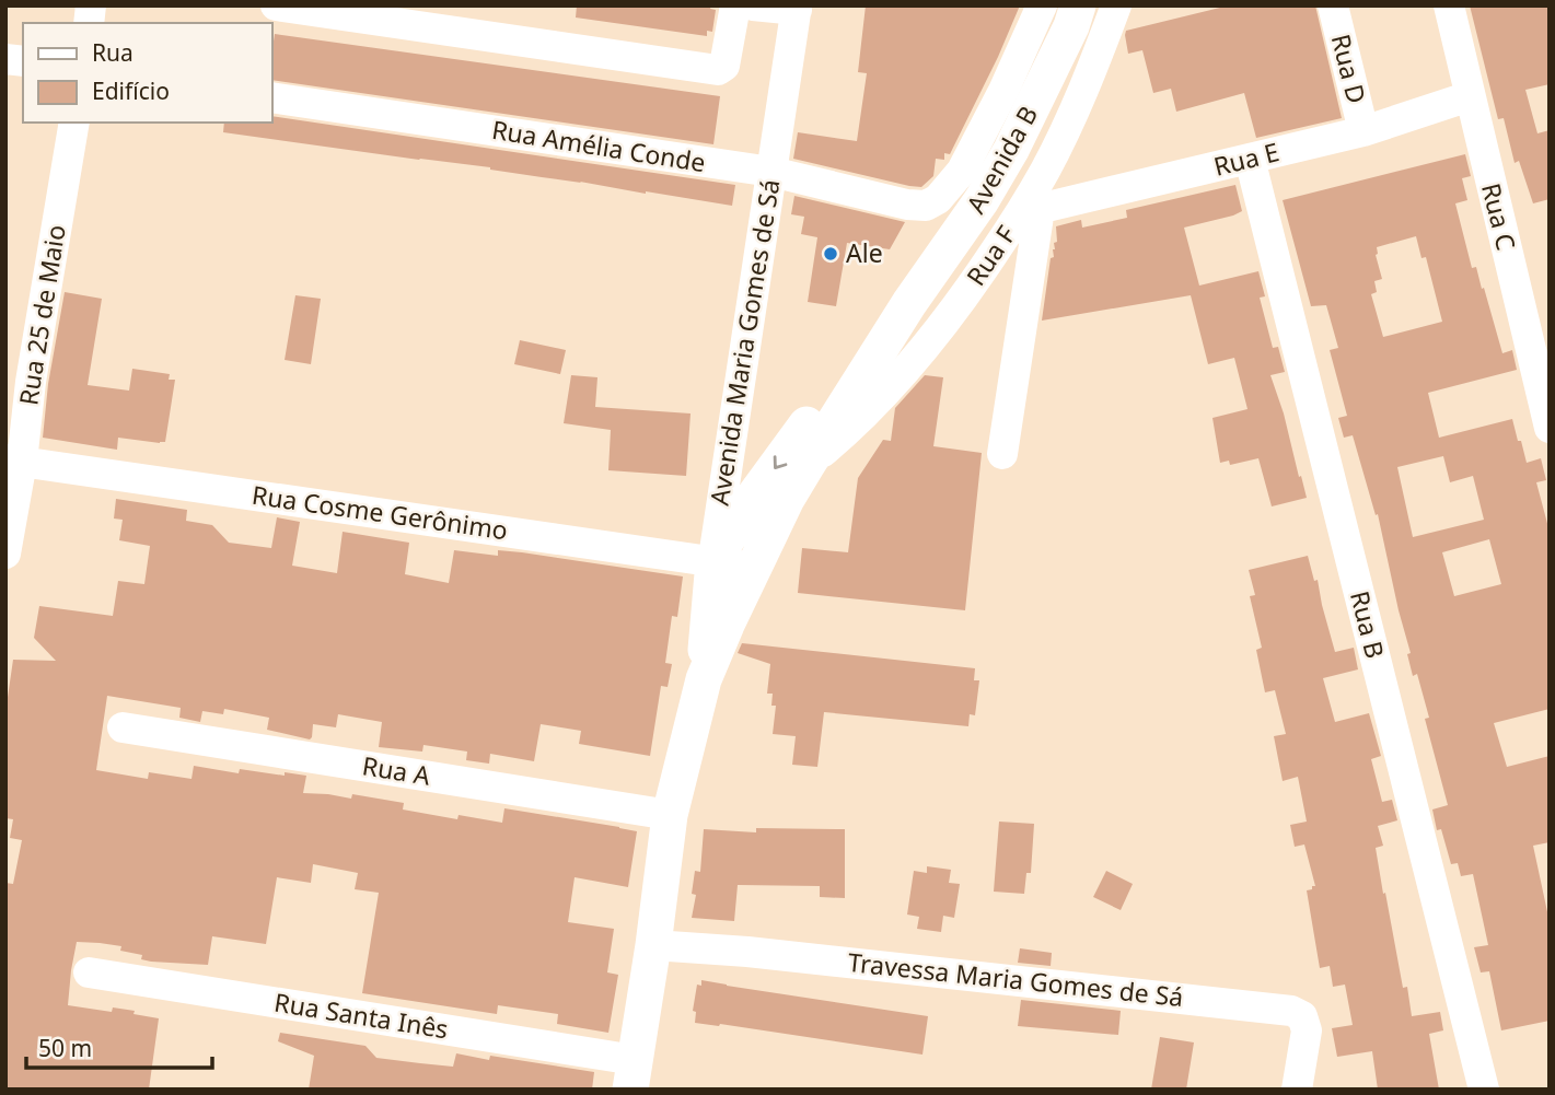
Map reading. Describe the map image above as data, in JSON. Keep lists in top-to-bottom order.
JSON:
{
  "streets": {
    "street": [
      "Rua D",
      "Rua Amélia Conde",
      "Avenida B",
      "Rua E",
      "Rua C",
      "Rua F",
      "Rua 25 de Maio",
      "Avenida Maria Gomes de Sá",
      "Rua Cosme Gerônimo",
      "Rua B",
      "Rua A",
      "Travessa Maria Gomes de Sá",
      "Rua Santa Inês"
    ]
  },
  "crossings": [
    ["Rua D", "Rua E"],
    ["Rua Amélia Conde", "Avenida Maria Gomes de Sá"],
    ["Avenida B", "Rua F"],
    ["Avenida B", "Avenida Maria Gomes de Sá"],
    ["Avenida B", "Rua Cosme Gerônimo"],
    ["Rua E", "Rua C"],
    ["Rua E", "Rua F"],
    ["Rua E", "Rua B"],
    ["Rua 25 de Maio", "Rua Cosme Gerônimo"],
    ["Avenida Maria Gomes de Sá", "Rua Cosme Gerônimo"],
    ["Avenida Maria Gomes de Sá", "Rua A"],
    ["Avenida Maria Gomes de Sá", "Travessa Maria Gomes de Sá"],
    ["Avenida Maria Gomes de Sá", "Rua Santa Inês"]
  ],
  "places": ["Ale"],
  "legend": ["Rua", "Edifício"],
  "scale_bar": "50 m"
}
